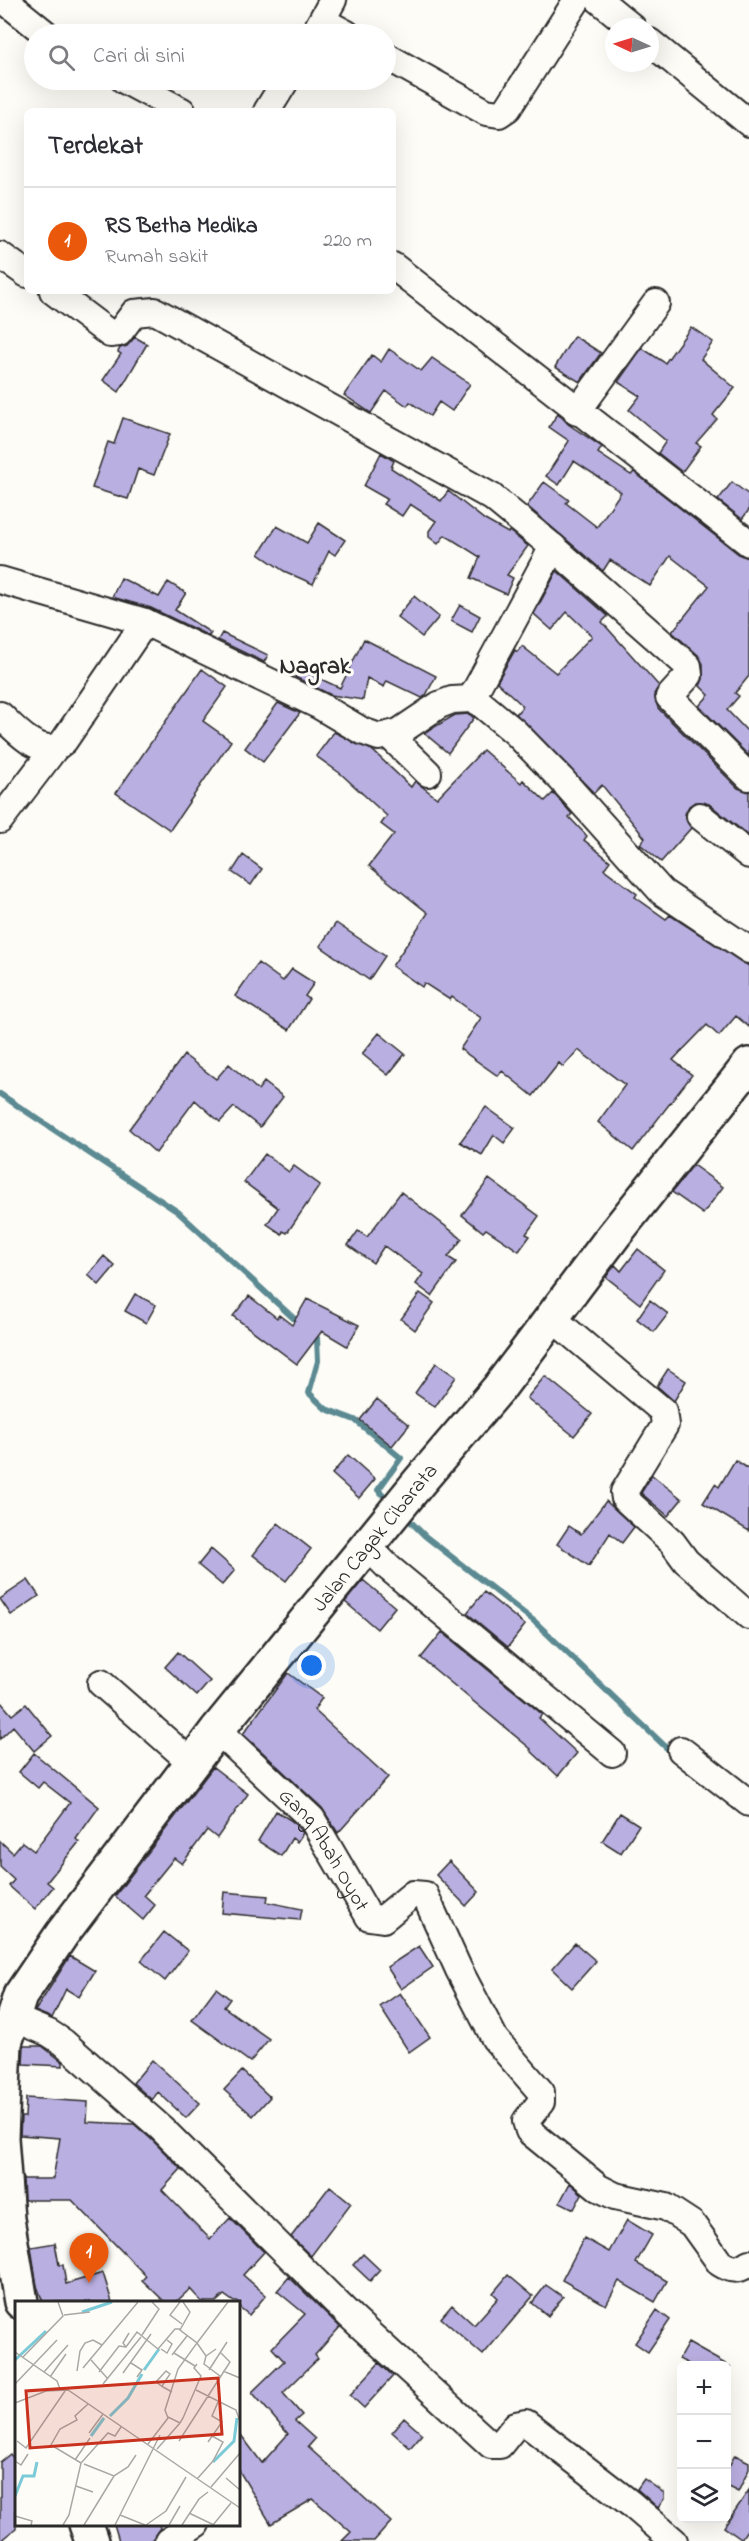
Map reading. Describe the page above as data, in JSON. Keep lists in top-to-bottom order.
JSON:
{
  "streets": {
    "highway": ["Jalan Cagak Cibarata"],
    "street": ["Gang Abah Oyot"]
  },
  "crossings": [
    ["Jalan Cagak Cibarata", "Gang Abah Oyot"]
  ],
  "districts": ["Nagrak"],
  "north": "left",
  "page": {
    "search": "Cari di sini",
    "heading": "Terdekat",
    "list": [
      {
        "mark": "1",
        "name": "RS Betha Medika",
        "note": "Rumah sakit",
        "value": "220 m"
      }
    ],
    "pins": "1",
    "map_buttons": ["+", "−"]
  }
}
